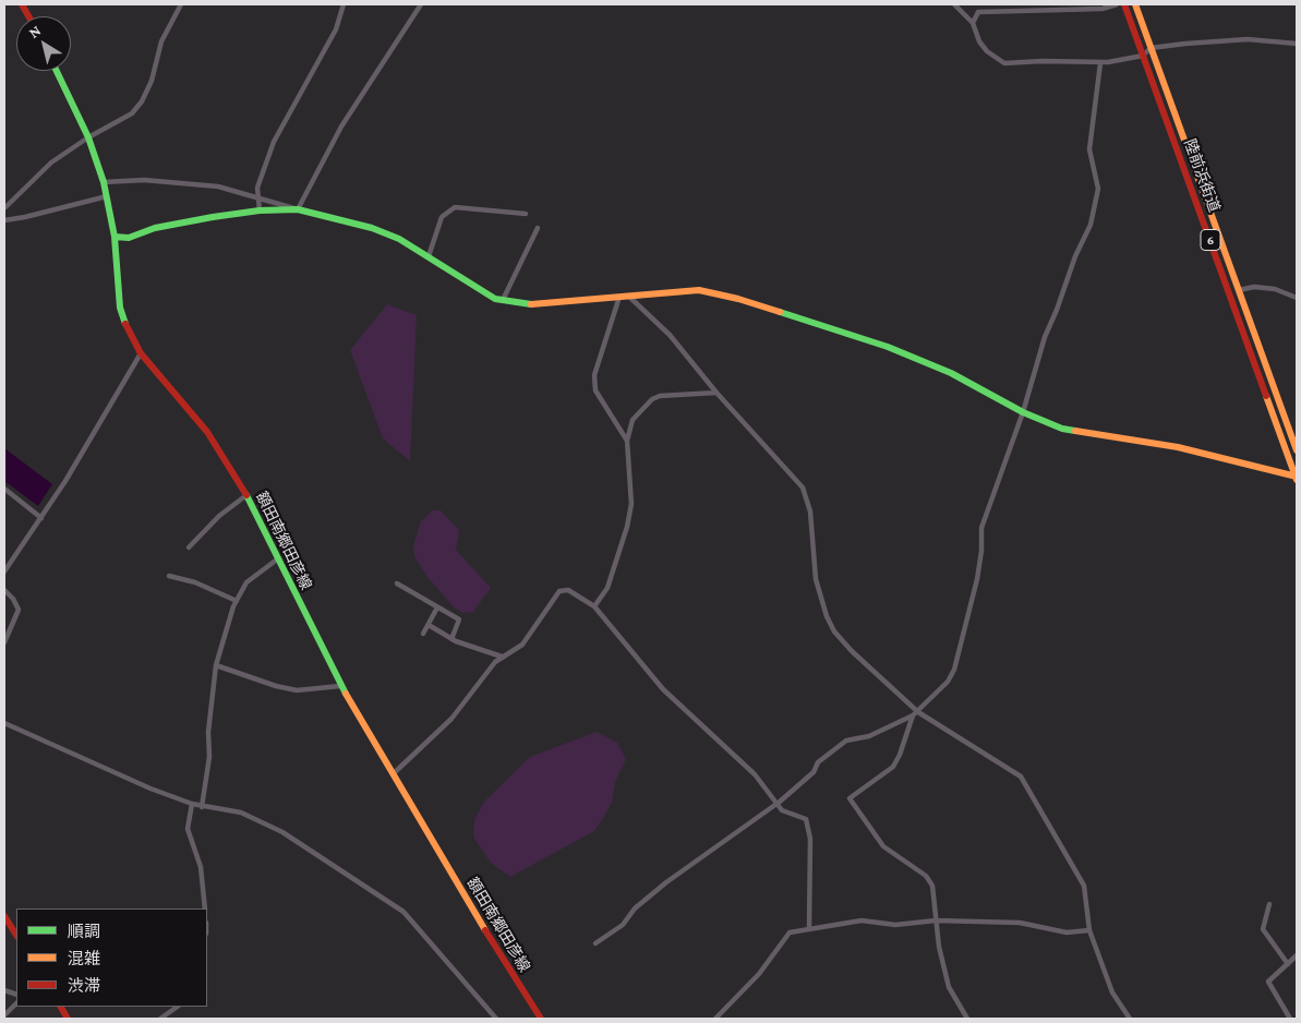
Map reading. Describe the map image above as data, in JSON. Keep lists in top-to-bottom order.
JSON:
{
  "streets": {
    "main road": ["陸前浜街道", "6", "額田南郷田彦線"]
  },
  "legend": ["順調", "混雑", "渋滞"],
  "north": "top left"
}
